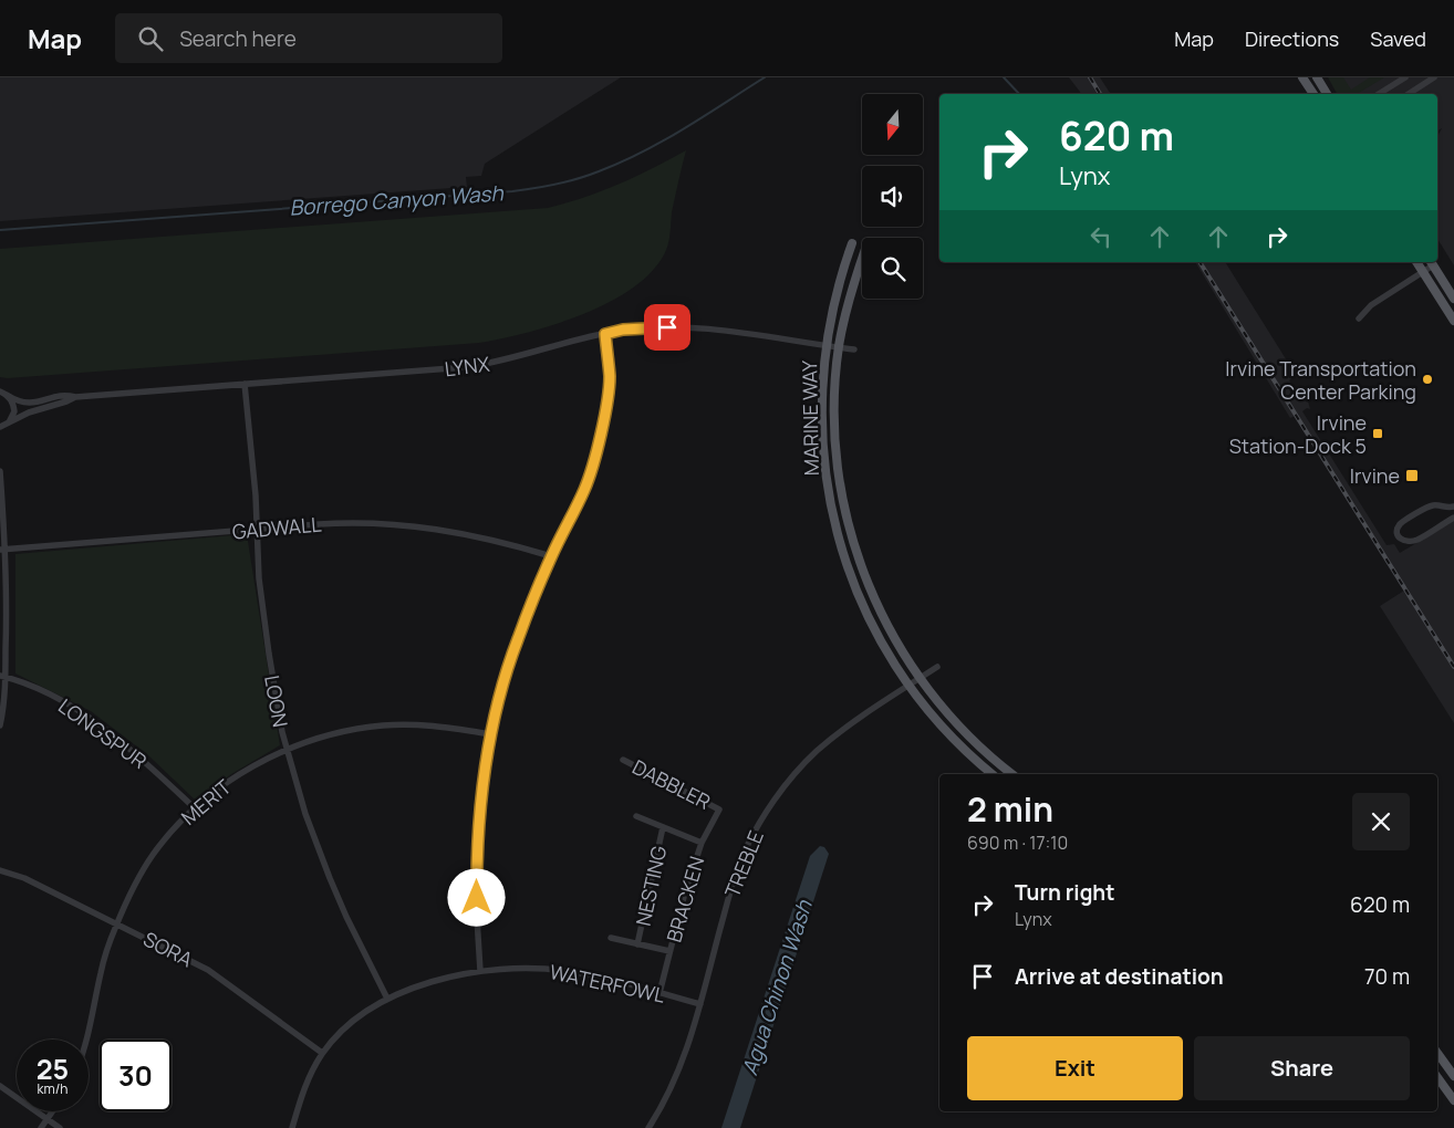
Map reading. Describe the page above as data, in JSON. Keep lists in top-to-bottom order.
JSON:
{
  "streets": {
    "main road": ["MARINE WAY"],
    "street": [
      "LYNX",
      "GADWALL",
      "LOON",
      "LONGSPUR",
      "DABBLER",
      "MERIT",
      "TREBLE",
      "NESTING",
      "BRACKEN",
      "SORA",
      "WATERFOWL"
    ]
  },
  "crossings": [
    ["LYNX", "MARINE WAY"],
    ["LYNX", "LOON"],
    ["MARINE WAY", "TREBLE"],
    ["GADWALL", "LOON"],
    ["LOON", "MERIT"],
    ["LOON", "WATERFOWL"],
    ["LONGSPUR", "MERIT"],
    ["DABBLER", "BRACKEN"],
    ["MERIT", "SORA"],
    ["TREBLE", "WATERFOWL"],
    ["BRACKEN", "WATERFOWL"],
    ["SORA", "WATERFOWL"]
  ],
  "water": ["Borrego Canyon Wash", "Agua Chinon Wash"],
  "places": {
    "other": ["Irvine Transportation Center Parking"],
    "transit": ["Irvine Station-Dock 5", "Irvine"]
  },
  "north": "bottom",
  "page": {
    "header": "Map",
    "search": "Search here",
    "nav": ["Map", "Directions", "Saved"],
    "turn": ["620 m", "Lynx"],
    "heading": ["2 min", "690 m · 17:10"],
    "list": [
      {
        "name": "Turn right",
        "note": "Lynx",
        "value": "620 m"
      },
      {
        "name": "Arrive at destination",
        "value": "70 m"
      }
    ],
    "buttons": ["Exit", "Share"],
    "speed": "25 km/h",
    "limit": "30"
  }
}
